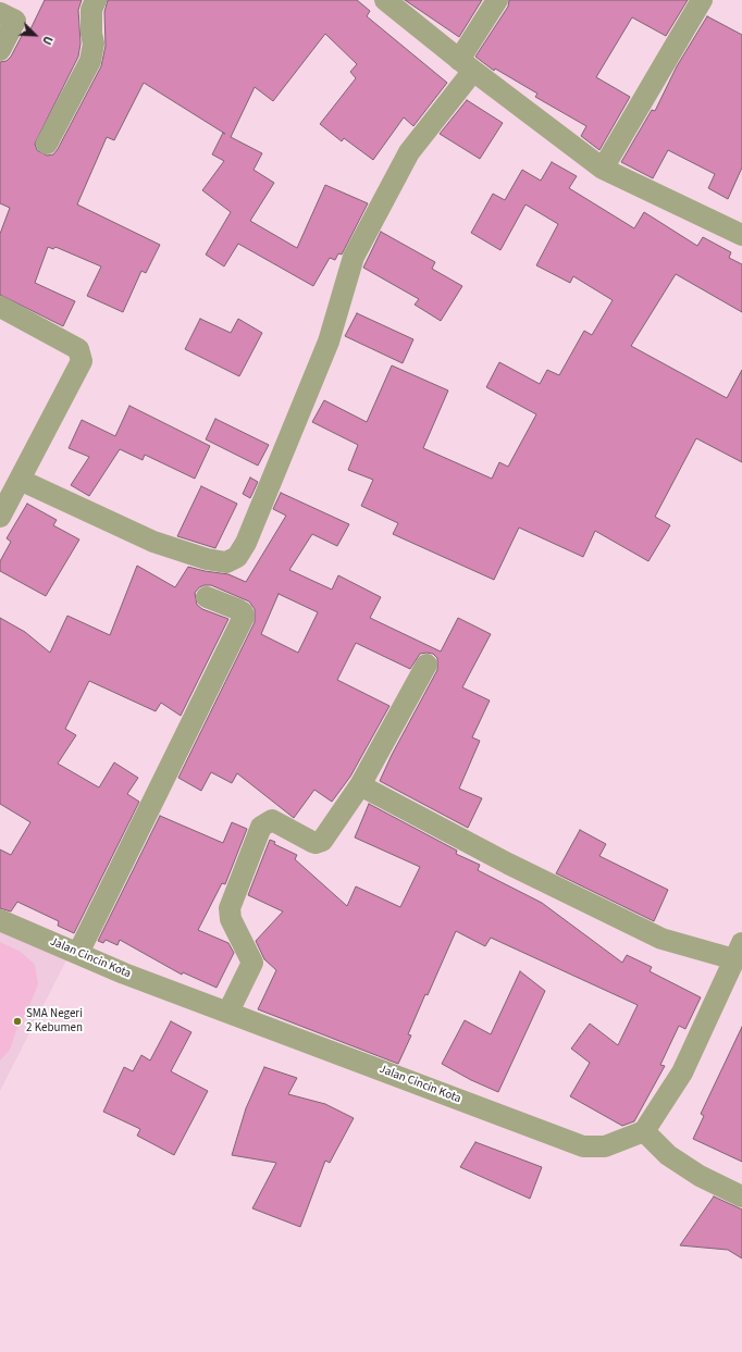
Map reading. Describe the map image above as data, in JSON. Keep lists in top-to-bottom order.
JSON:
{
  "streets": {
    "street": ["Jalan Cincin Kota"]
  },
  "places": ["SMA Negeri 2 Kebumen"],
  "north": "bottom right"
}
